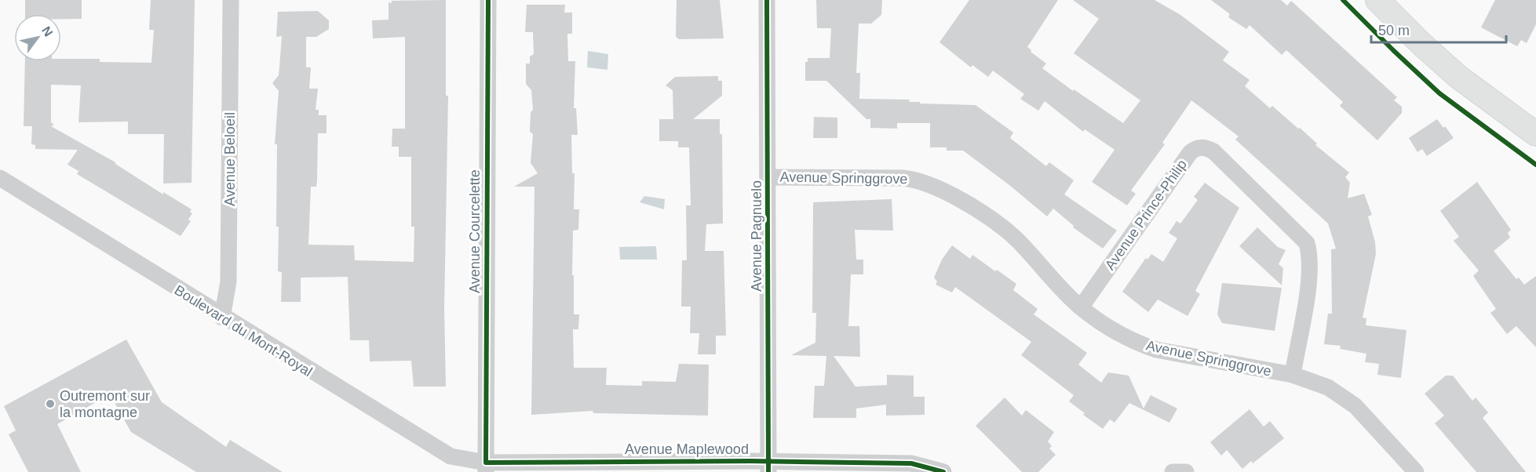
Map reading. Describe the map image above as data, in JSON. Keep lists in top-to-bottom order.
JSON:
{
  "streets": {
    "street": [
      "Avenue Beloeil",
      "Avenue Springgrove",
      "Avenue Prince-Philip",
      "Avenue Courcelette",
      "Avenue Pagnuelo",
      "Boulevard du Mont-Royal",
      "Avenue Maplewood"
    ]
  },
  "crossings": [
    ["Avenue Beloeil", "Boulevard du Mont-Royal"],
    ["Avenue Springgrove", "Avenue Prince-Philip"],
    ["Avenue Springgrove", "Avenue Pagnuelo"],
    ["Avenue Courcelette", "Boulevard du Mont-Royal"],
    ["Avenue Courcelette", "Avenue Maplewood"],
    ["Avenue Pagnuelo", "Avenue Maplewood"],
    ["Boulevard du Mont-Royal", "Avenue Maplewood"]
  ],
  "places": ["Outremont sur la montagne"],
  "scale_bar": "50 m",
  "north": "top right"
}
